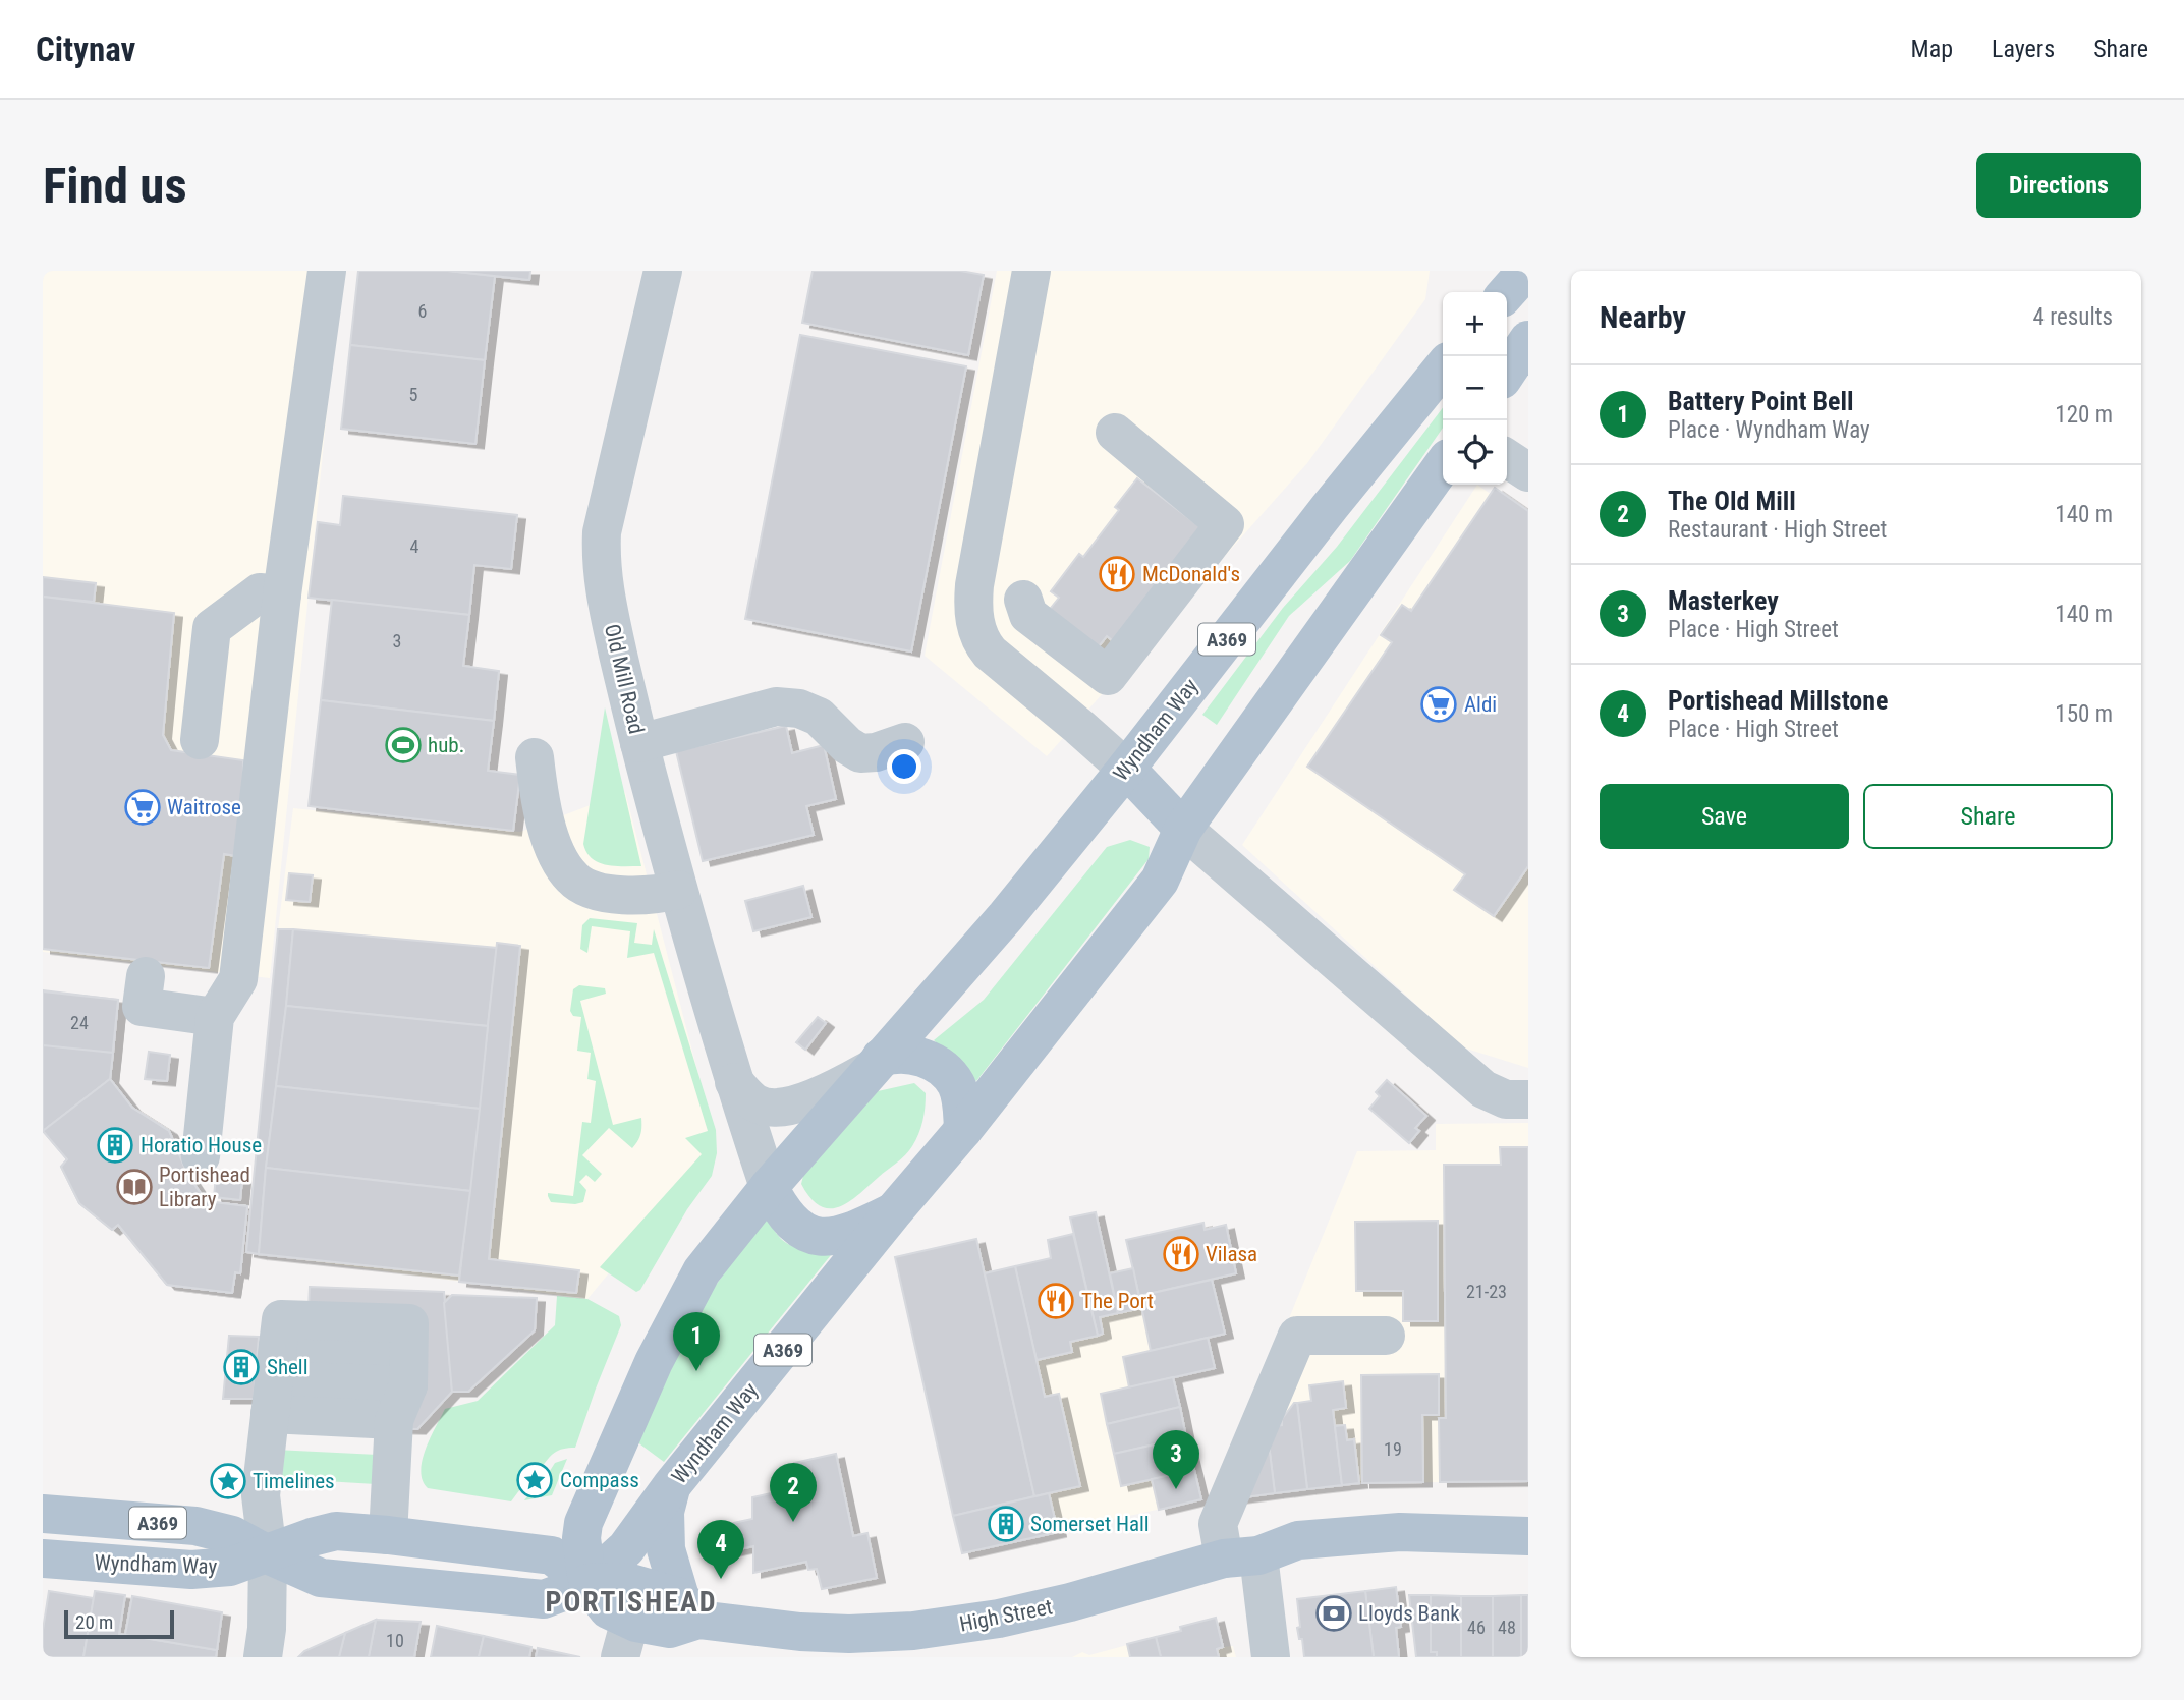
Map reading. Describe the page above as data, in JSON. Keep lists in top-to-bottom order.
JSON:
{
  "streets": {
    "main road": ["A369", "Wyndham Way", "High Street"],
    "street": ["Old Mill Road"]
  },
  "crossings": [
    ["Old Mill Road", "Wyndham Way"],
    ["Wyndham Way", "High Street"]
  ],
  "districts": ["PORTISHEAD"],
  "places": {
    "restaurant": ["McDonald's", "Vilasa", "The Port"],
    "supermarket": ["Aldi", "Waitrose"],
    "sports": ["hub."],
    "building": ["Horatio House", "Shell", "Somerset Hall"],
    "library": ["Portishead Library"],
    "place": ["Compass", "Timelines"],
    "bank": ["Lloyds Bank"]
  },
  "house_numbers": [
    "6",
    "5",
    "4",
    "3",
    "24",
    "21-23",
    "19",
    "46",
    "48",
    "10"
  ],
  "scale_bar": "20 m",
  "page": {
    "header": "Citynav",
    "nav": ["Map", "Layers", "Share"],
    "buttons": [
      "Directions",
      ["Save", "Share"]
    ],
    "title": "Find us",
    "heading": ["Nearby", "4 results"],
    "map_buttons": ["+", "−"],
    "list": [
      {
        "mark": "1",
        "name": "Battery Point Bell",
        "note": "Place · Wyndham Way",
        "value": "120 m"
      },
      {
        "mark": "2",
        "name": "The Old Mill",
        "note": "Restaurant · High Street",
        "value": "140 m"
      },
      {
        "mark": "3",
        "name": "Masterkey",
        "note": "Place · High Street",
        "value": "140 m"
      },
      {
        "mark": "4",
        "name": "Portishead Millstone",
        "note": "Place · High Street",
        "value": "150 m"
      }
    ],
    "pins": [
      "1",
      "3",
      "2",
      "4"
    ],
    "scale": "20 m"
  }
}
